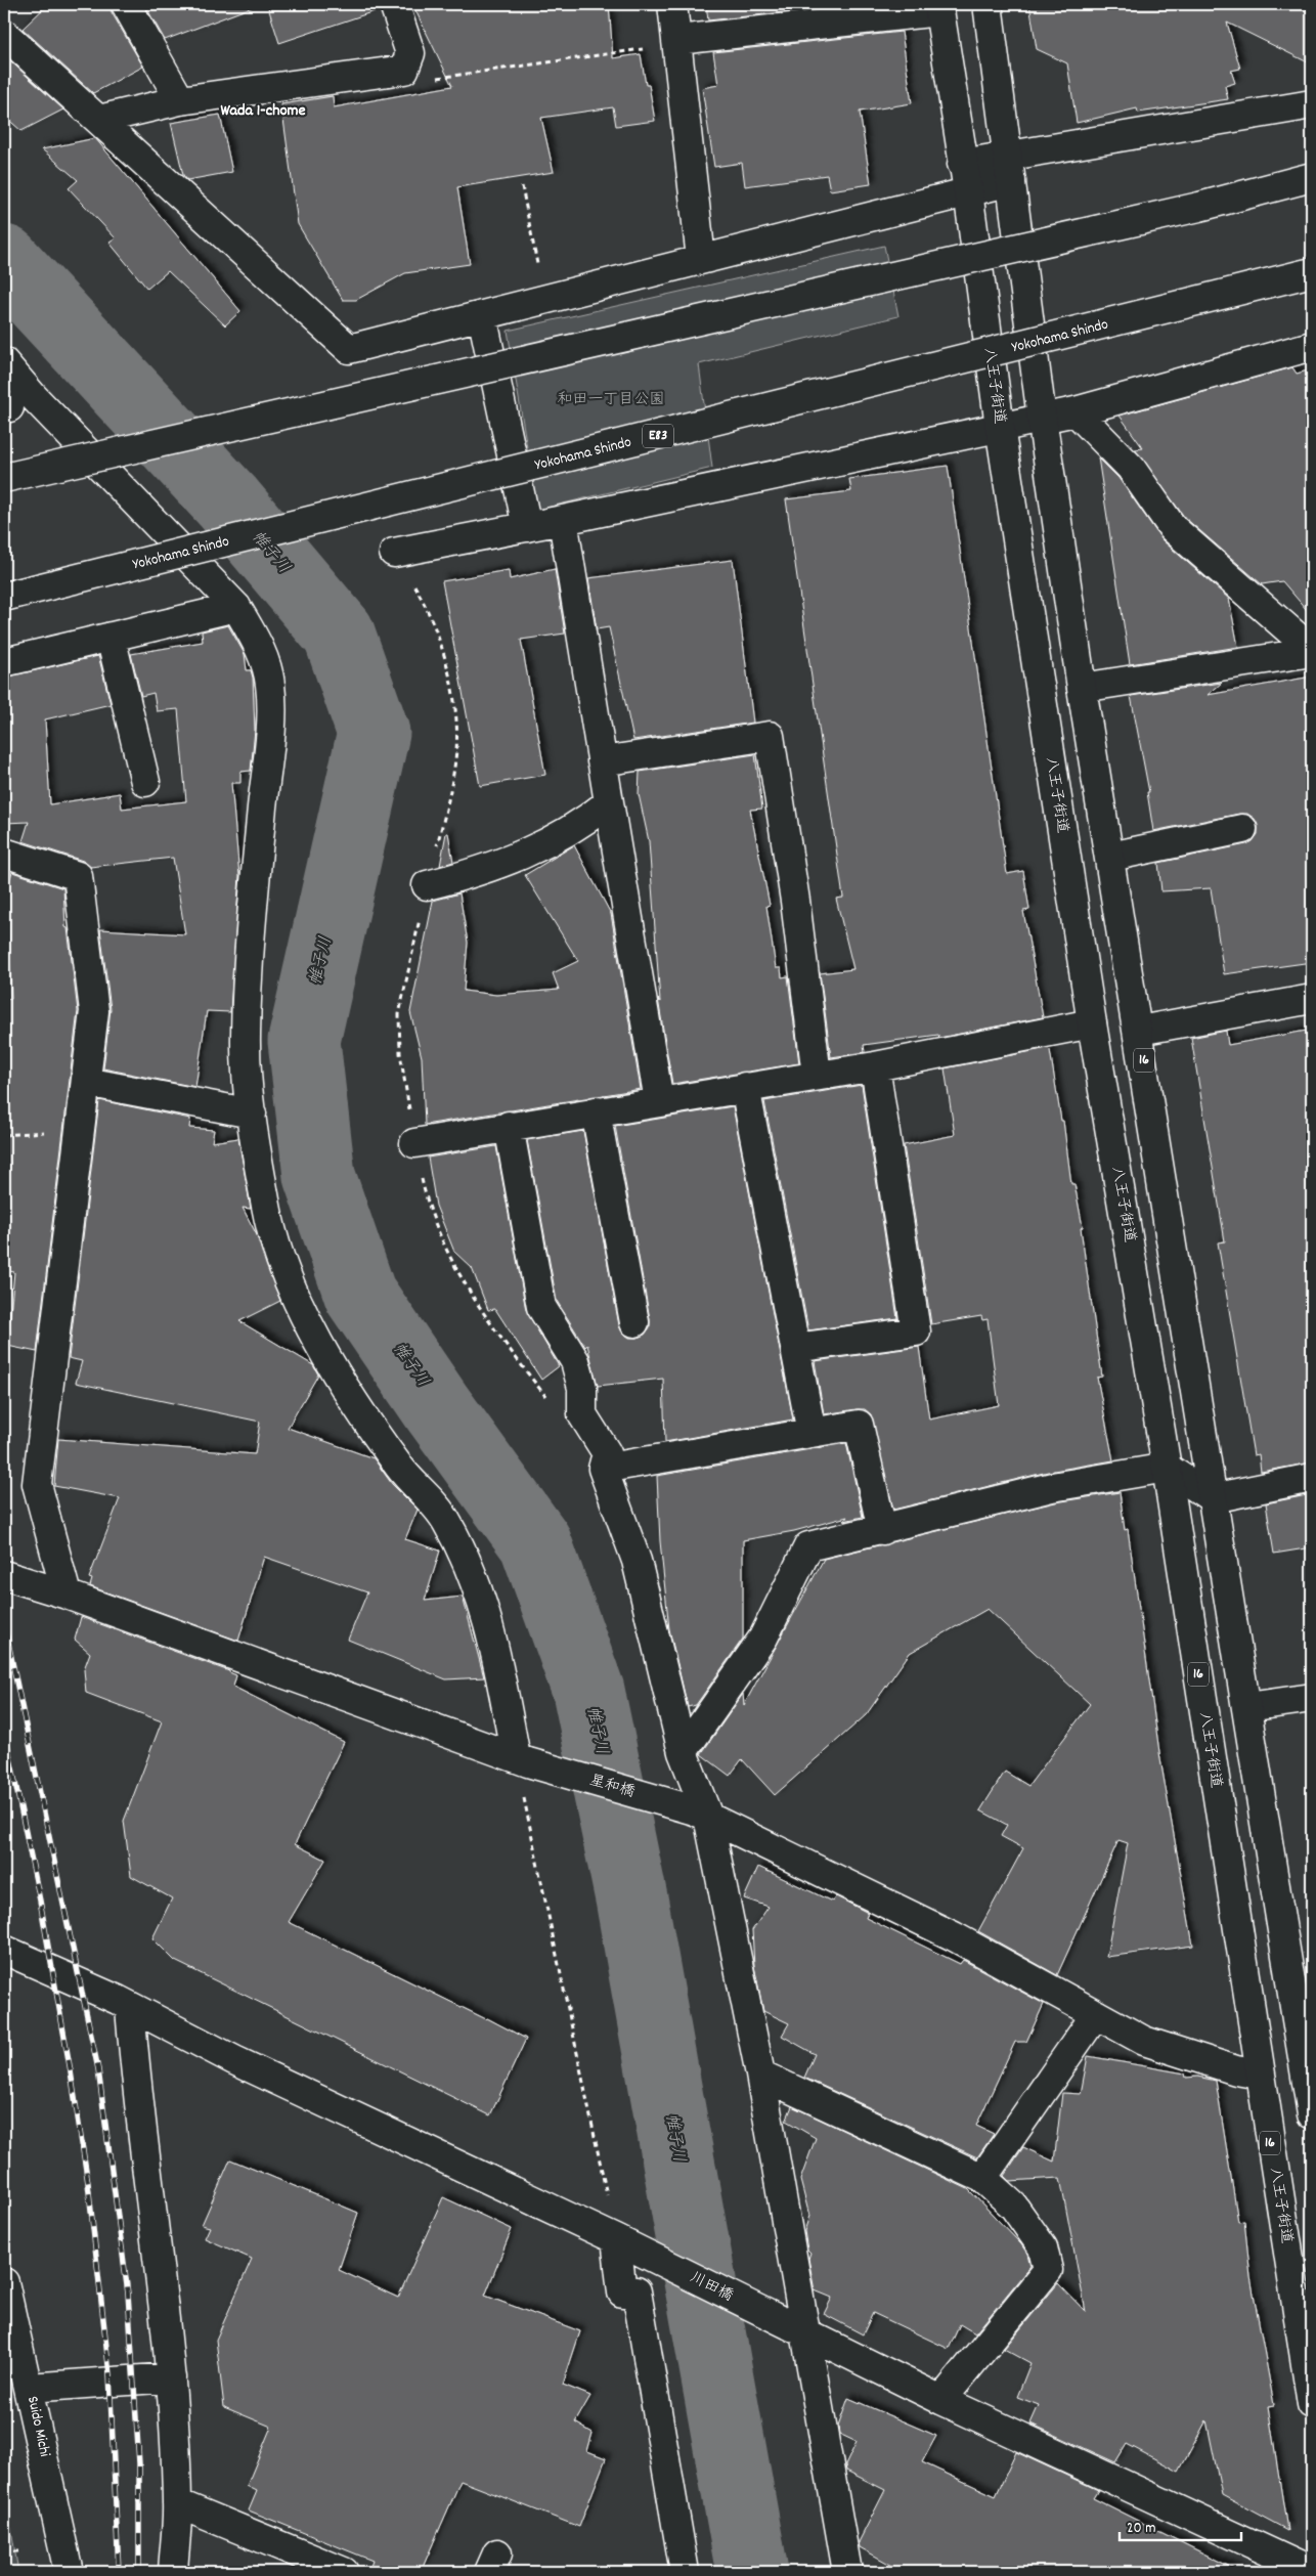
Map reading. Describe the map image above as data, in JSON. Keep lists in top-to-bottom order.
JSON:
{
  "streets": {
    "main road": [
      "Yokohama Shindo",
      "八王子街道",
      "E83",
      "16",
      "星和橋",
      "川田橋",
      "Suido Michi"
    ]
  },
  "crossings": [
    ["八王子街道", "星和橋"]
  ],
  "districts": ["Wada 1-chome"],
  "water": ["帷子川"],
  "parks": ["和田一丁目公園"],
  "scale_bar": "20 m"
}
